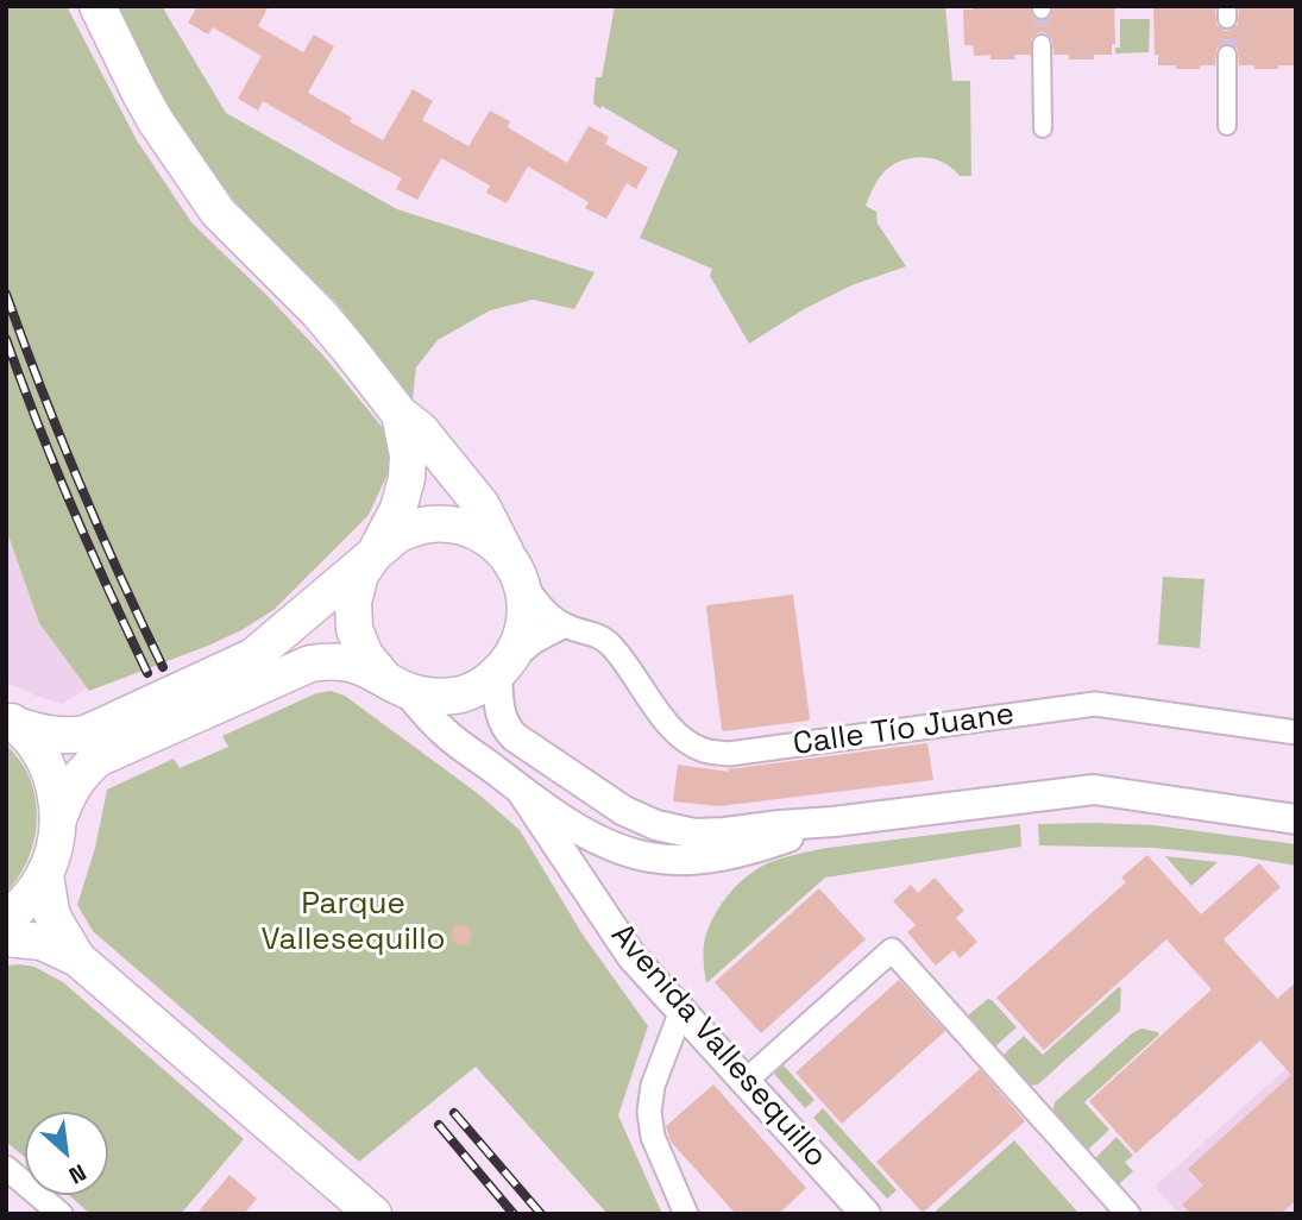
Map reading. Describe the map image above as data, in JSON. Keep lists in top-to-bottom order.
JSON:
{
  "streets": {
    "street": ["Calle Tío Juane", "Avenida Vallesequillo"]
  },
  "parks": ["Parque Vallesequillo"],
  "north": "bottom right"
}
